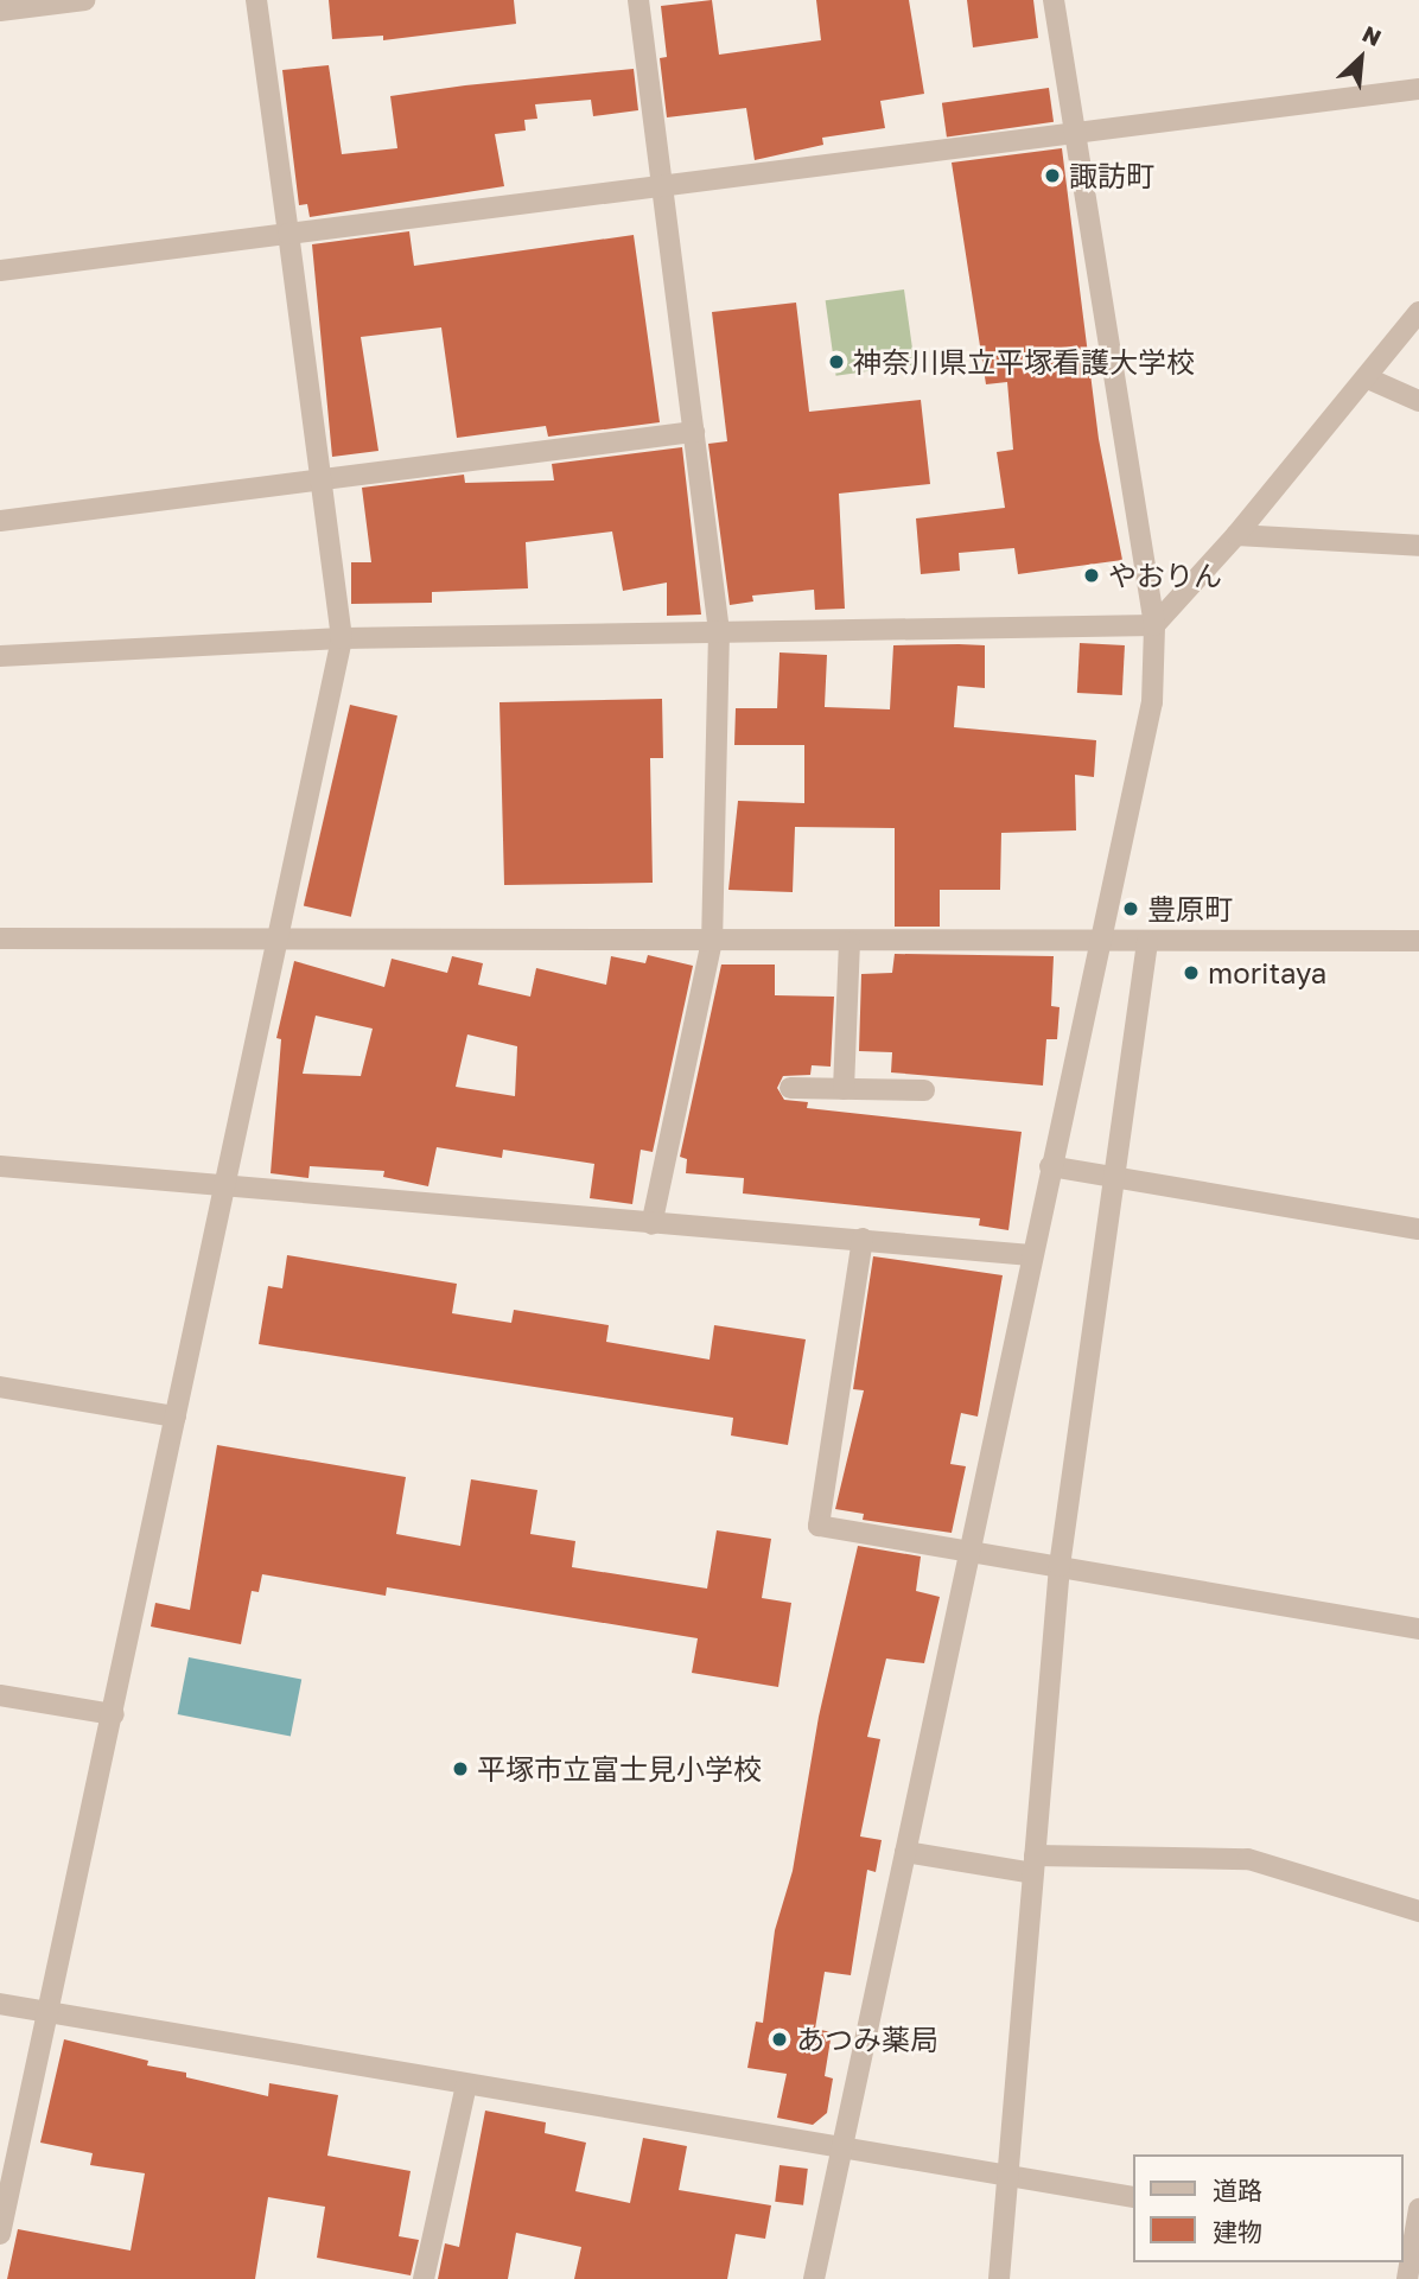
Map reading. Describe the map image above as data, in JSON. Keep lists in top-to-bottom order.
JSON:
{
  "places": [
    "諏訪町",
    "神奈川県立平塚看護大学校",
    "やおりん",
    "豊原町",
    "moritaya",
    "平塚市立富士見小学校",
    "あつみ薬局"
  ],
  "legend": ["道路", "建物"],
  "north": "top right"
}
